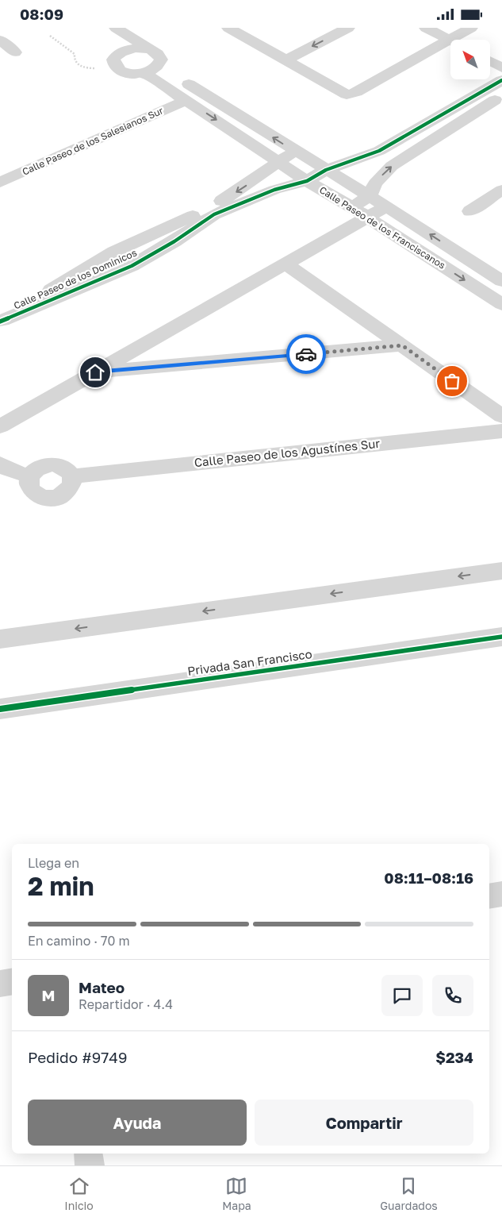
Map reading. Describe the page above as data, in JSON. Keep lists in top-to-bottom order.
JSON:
{
  "streets": {
    "street": [
      "Calle Paseo de los Salesianos Sur",
      "Calle Paseo de los Franciscanos",
      "Calle Paseo de los Dominicos",
      "Calle Paseo de los Agustínes Sur",
      "Privada San Francisco"
    ]
  },
  "crossings": [
    ["Calle Paseo de los Salesianos Sur", "Calle Paseo de los Franciscanos"],
    ["Calle Paseo de los Franciscanos", "Calle Paseo de los Dominicos"]
  ],
  "north": "top left",
  "page": {
    "status": "08:09",
    "heading": ["2 min", "Llega en", "08:11–08:16"],
    "panel": [
      "Mateo",
      "Repartidor · 4.4",
      "Pedido #9749",
      "$234"
    ],
    "bar": "En camino · 70 m",
    "round": "M",
    "buttons": ["Ayuda", "Compartir"],
    "tabs": ["Inicio", "Mapa", "Guardados"]
  }
}
